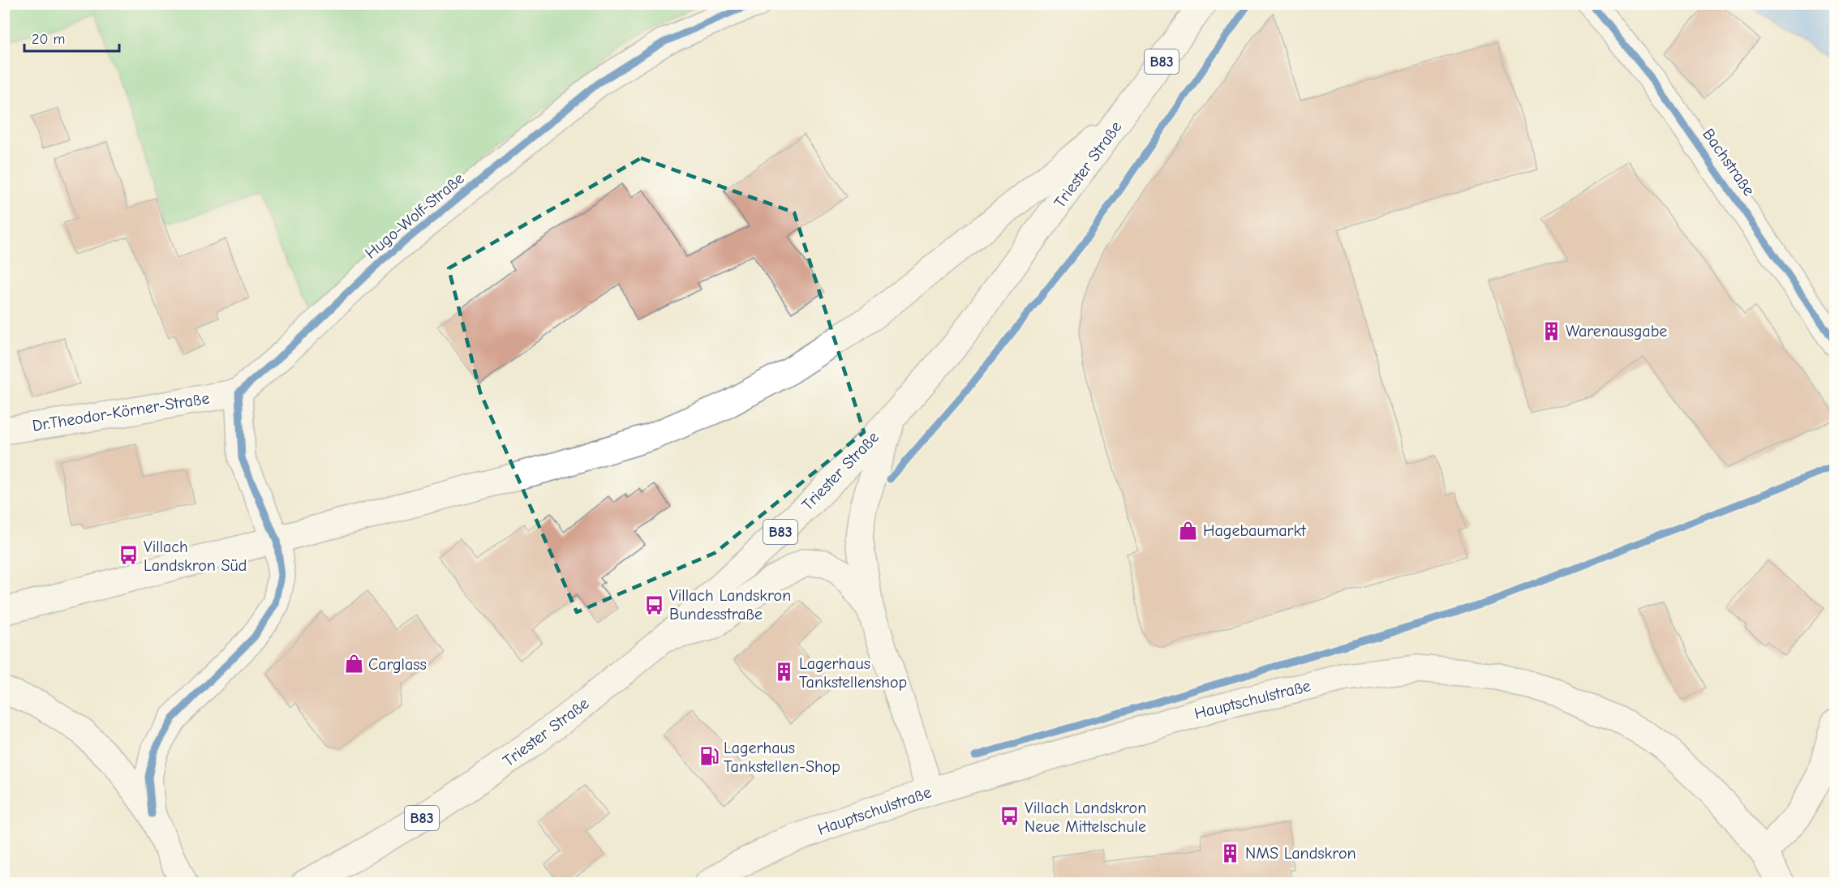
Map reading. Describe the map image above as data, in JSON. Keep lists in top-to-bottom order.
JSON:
{
  "streets": {
    "main road": [
      "B83",
      "Bachstraße",
      "Triester Straße",
      "Hugo-Wolf-Straße",
      "Dr.Theodor-Körner-Straße",
      "Hauptschulstraße"
    ]
  },
  "crossings": [
    ["Hugo-Wolf-Straße", "Dr.Theodor-Körner-Straße"]
  ],
  "places": {
    "building": ["Warenausgabe", "Lagerhaus Tankstellenshop", "NMS Landskron"],
    "shop": ["Hagebaumarkt", "Carglass"],
    "bus stop": ["Villach Landskron Süd", "Villach Landskron Bundesstraße", "Villach Landskron Neue Mittelschule"],
    "fuel station": ["Lagerhaus Tankstellen-Shop"]
  },
  "scale_bar": "20 m"
}
